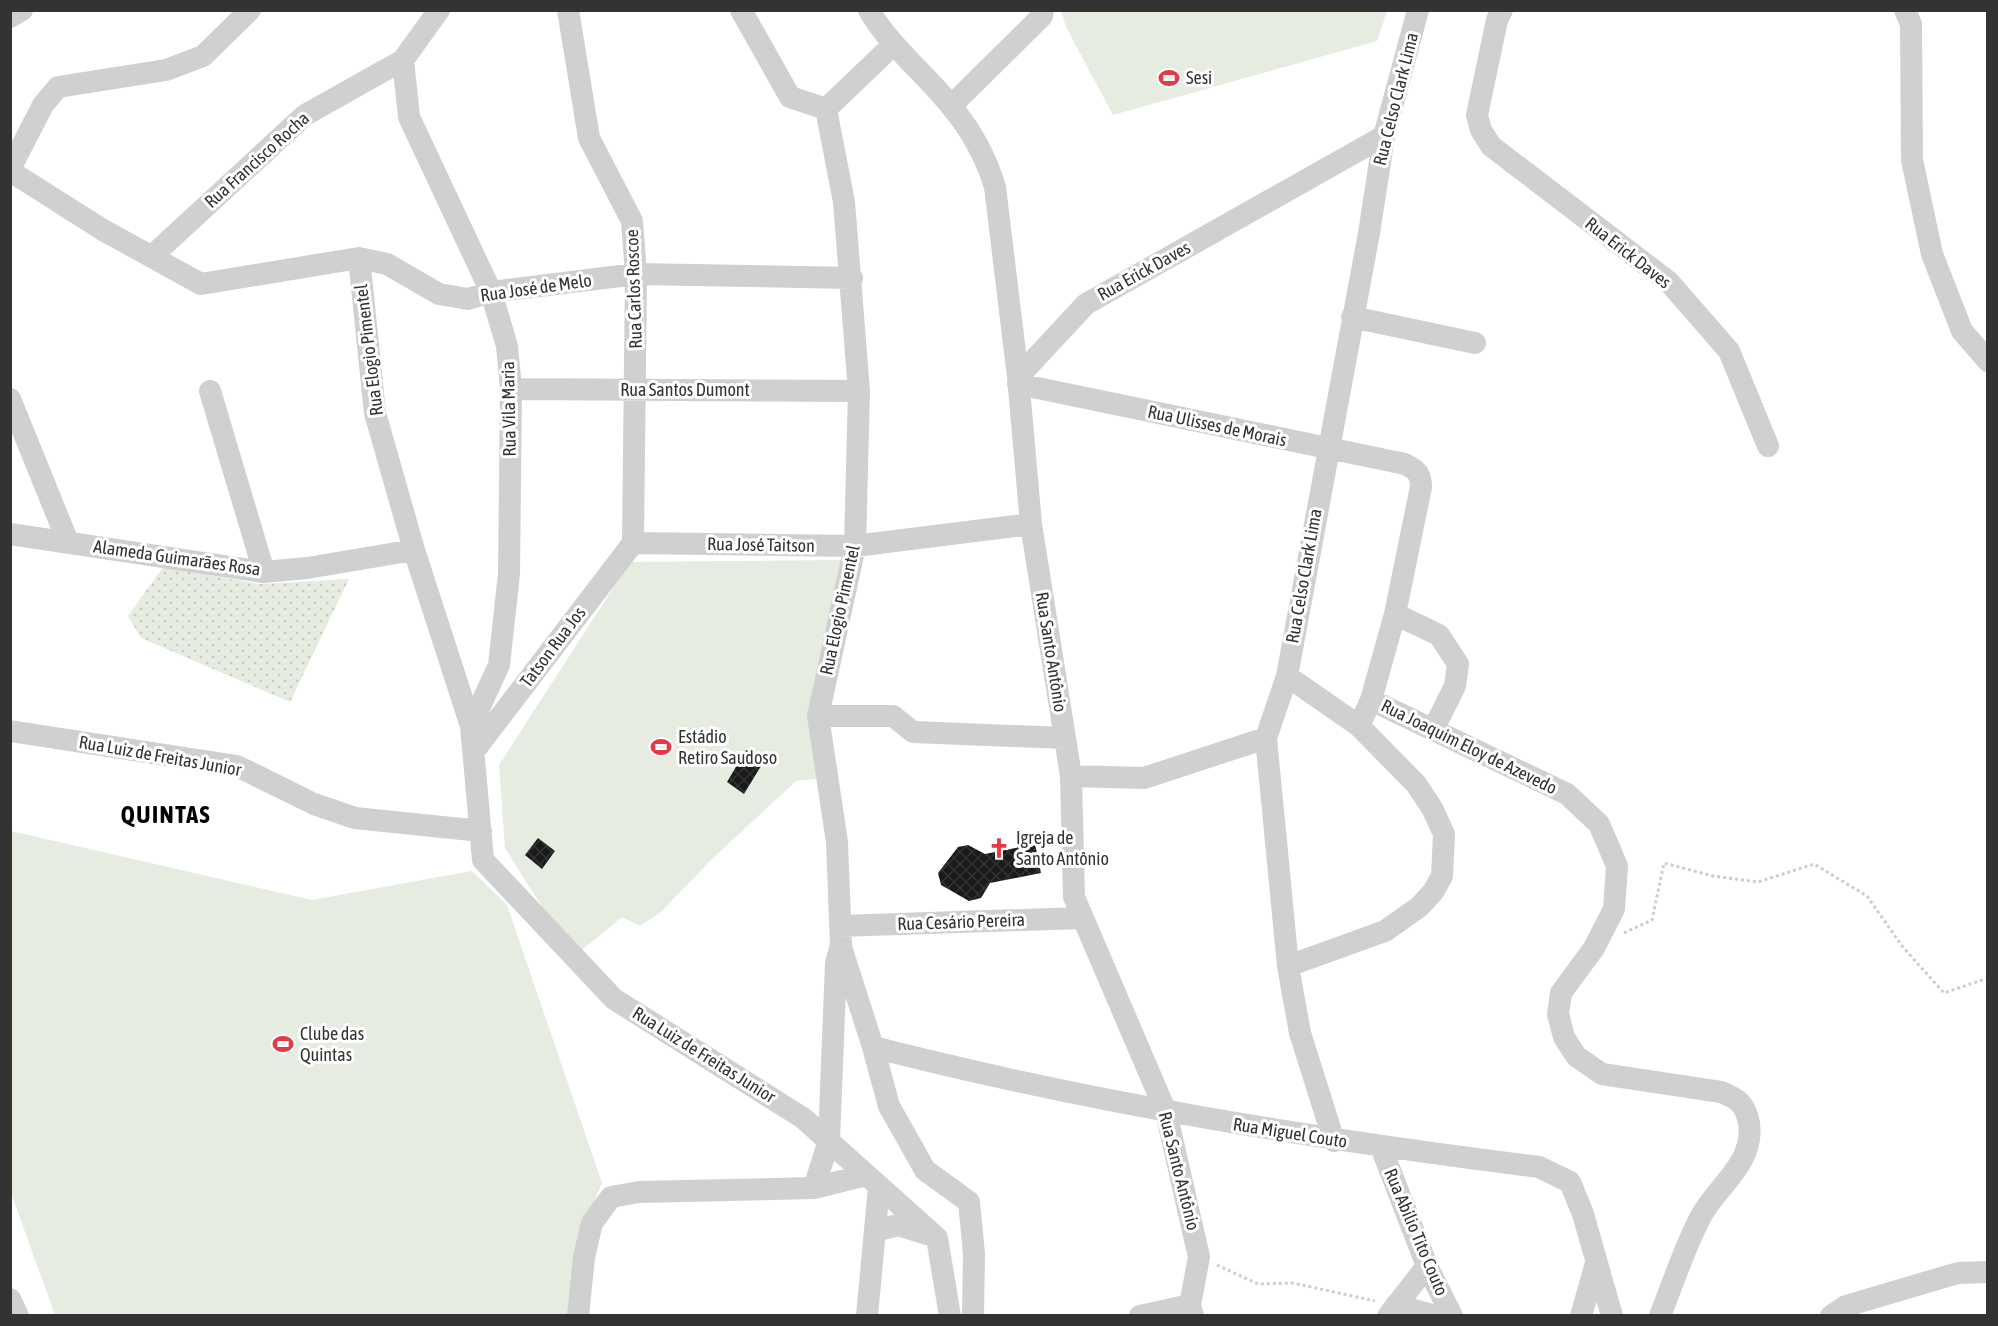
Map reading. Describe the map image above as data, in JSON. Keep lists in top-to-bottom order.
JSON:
{
  "streets": {
    "street": [
      "Rua Celso Clark Lima",
      "Rua Francisco Rocha",
      "Rua Erick Daves",
      "Rua José de Melo",
      "Rua Carlos Roscoe",
      "Rua Elogio Pimentel",
      "Rua Santos Dumont",
      "Rua Vila Maria",
      "Rua Ulisses de Morais",
      "Rua José Taitson",
      "Alameda Guimarães Rosa",
      "Tatson Rua Jos",
      "Rua Santo Antônio",
      "Rua Joaquim Eloy de Azevedo",
      "Rua Luiz de Freitas Junior",
      "Rua Cesário Pereira",
      "Rua Miguel Couto",
      "Rua Abílio Tito Couto"
    ]
  },
  "crossings": [
    ["Rua Celso Clark Lima", "Rua Erick Daves"],
    ["Rua Celso Clark Lima", "Rua Ulisses de Morais"],
    ["Rua Celso Clark Lima", "Rua Miguel Couto"],
    ["Rua Francisco Rocha", "Rua José de Melo"],
    ["Rua Francisco Rocha", "Rua Vila Maria"],
    ["Rua Erick Daves", "Rua Ulisses de Morais"],
    ["Rua Erick Daves", "Rua Santo Antônio"],
    ["Rua José de Melo", "Rua Carlos Roscoe"],
    ["Rua José de Melo", "Rua Elogio Pimentel"],
    ["Rua José de Melo", "Rua Vila Maria"],
    ["Rua Carlos Roscoe", "Rua Santos Dumont"],
    ["Rua Carlos Roscoe", "Rua José Taitson"],
    ["Rua Carlos Roscoe", "Tatson Rua Jos"],
    ["Rua Elogio Pimentel", "Rua Santos Dumont"],
    ["Rua Elogio Pimentel", "Rua Vila Maria"],
    ["Rua Elogio Pimentel", "Rua José Taitson"],
    ["Rua Elogio Pimentel", "Alameda Guimarães Rosa"],
    ["Rua Elogio Pimentel", "Tatson Rua Jos"],
    ["Rua Elogio Pimentel", "Rua Luiz de Freitas Junior"],
    ["Rua Elogio Pimentel", "Rua Cesário Pereira"],
    ["Rua Santos Dumont", "Rua Vila Maria"],
    ["Rua Ulisses de Morais", "Rua Santo Antônio"],
    ["Rua José Taitson", "Tatson Rua Jos"],
    ["Rua José Taitson", "Rua Santo Antônio"],
    ["Rua Santo Antônio", "Rua Cesário Pereira"],
    ["Rua Santo Antônio", "Rua Miguel Couto"],
    ["Rua Miguel Couto", "Rua Abílio Tito Couto"]
  ],
  "districts": ["QUINTAS"],
  "places": {
    "sports": ["Sesi", "Estádio Retiro Saudoso", "Clube das Quintas"],
    "church": ["Igreja de Santo Antônio"]
  }
}
